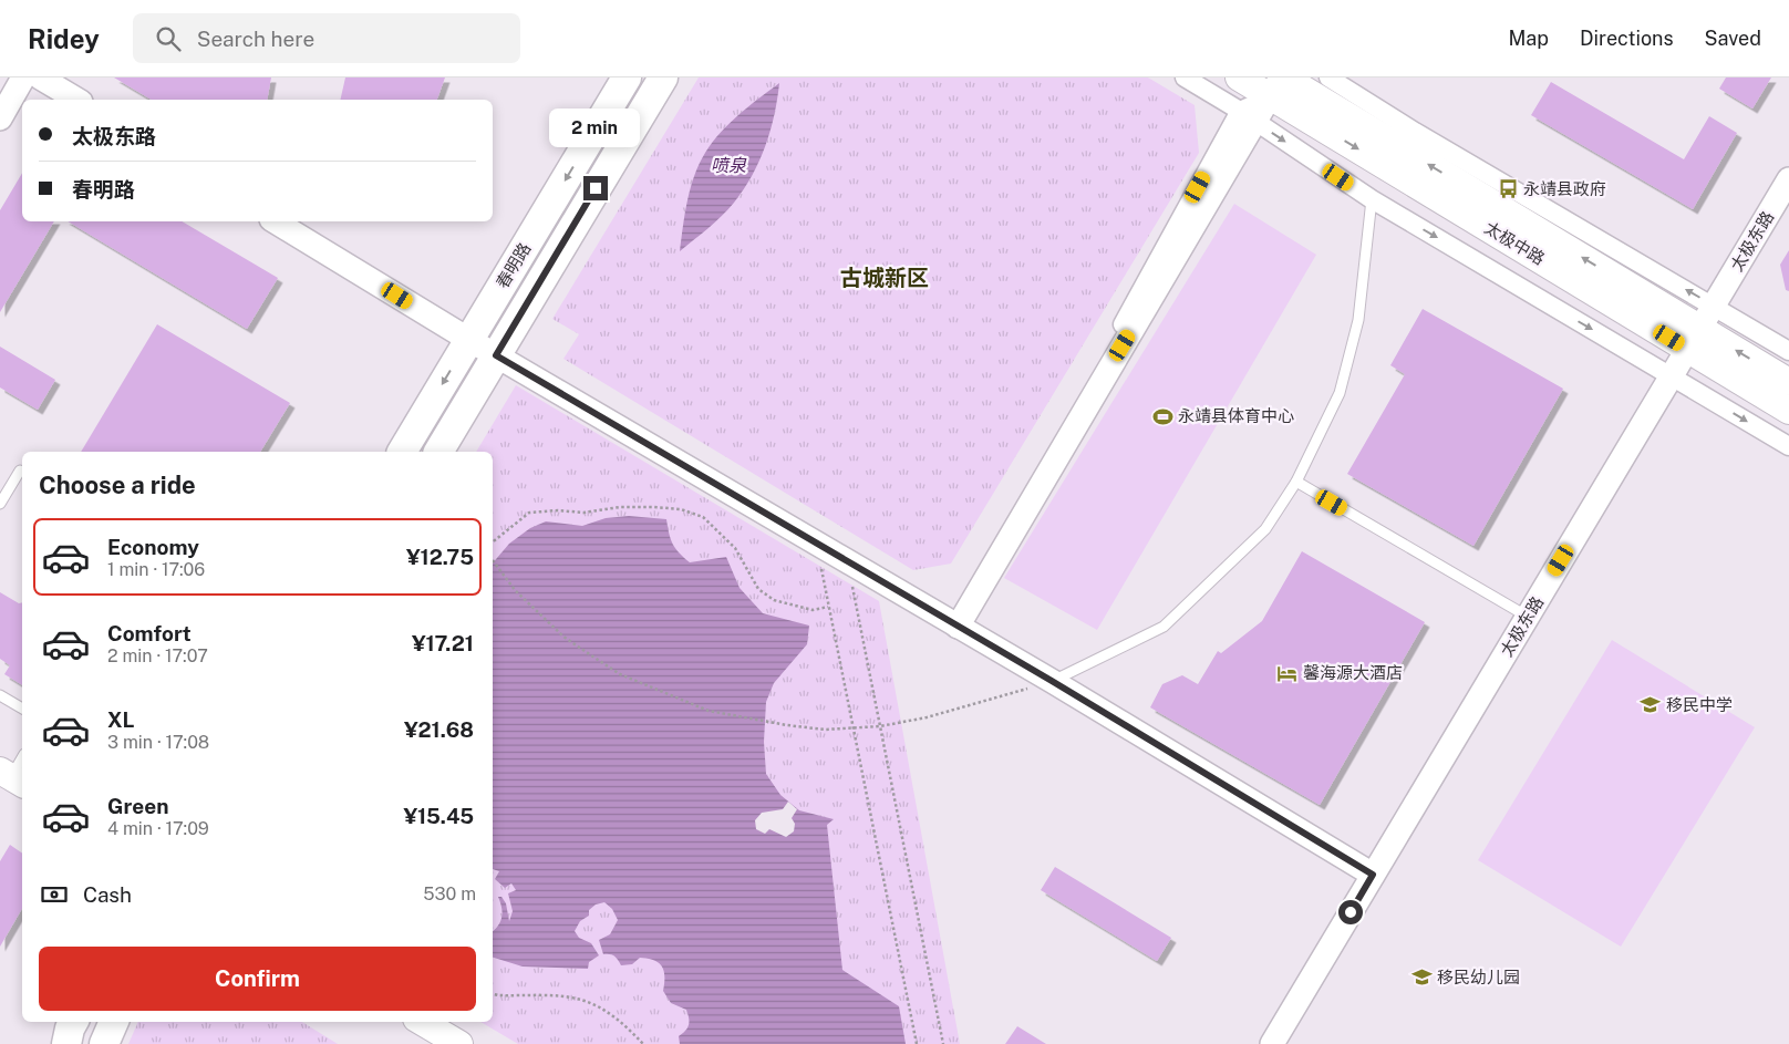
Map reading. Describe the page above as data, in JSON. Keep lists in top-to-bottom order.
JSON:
{
  "streets": {
    "main road": ["太极中路", "春明路"],
    "street": ["太极东路"]
  },
  "crossings": [
    ["太极东路", "太极中路"]
  ],
  "districts": ["古城新区"],
  "water": ["喷泉"],
  "places": {
    "bus stop": ["永靖县政府"],
    "sports": ["永靖县体育中心"],
    "hotel": ["馨海源大酒店"],
    "school or university": ["移民中学", "移民幼儿园"]
  },
  "page": {
    "header": "Ridey",
    "search": "Search here",
    "nav": ["Map", "Directions", "Saved"],
    "banner": ["太极东路", "春明路"],
    "bubble": "2 min",
    "heading": "Choose a ride",
    "list": [
      {
        "name": "Economy",
        "note": "1 min · 17:06",
        "value": "¥12.75"
      },
      {
        "name": "Comfort",
        "note": "2 min · 17:07",
        "value": "¥17.21"
      },
      {
        "name": "XL",
        "note": "3 min · 17:08",
        "value": "¥21.68"
      },
      {
        "name": "Green",
        "note": "4 min · 17:09",
        "value": "¥15.45"
      }
    ],
    "pay": ["Cash", "530 m"],
    "buttons": "Confirm"
  }
}
